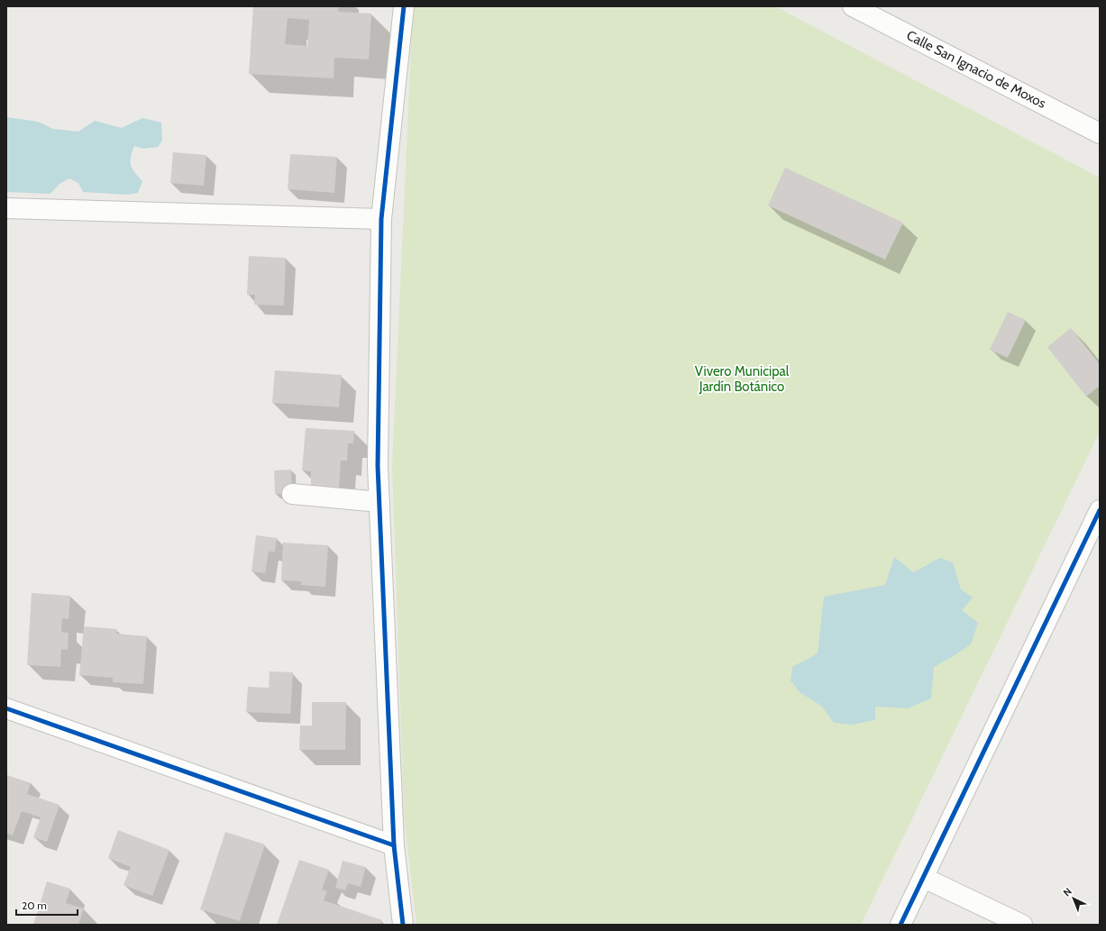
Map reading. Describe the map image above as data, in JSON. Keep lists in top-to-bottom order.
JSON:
{
  "streets": {
    "street": ["Calle San Ignacio de Moxos"]
  },
  "parks": ["Vivero Municipal Jardín Botánico"],
  "scale_bar": "20 m",
  "north": "top left"
}
